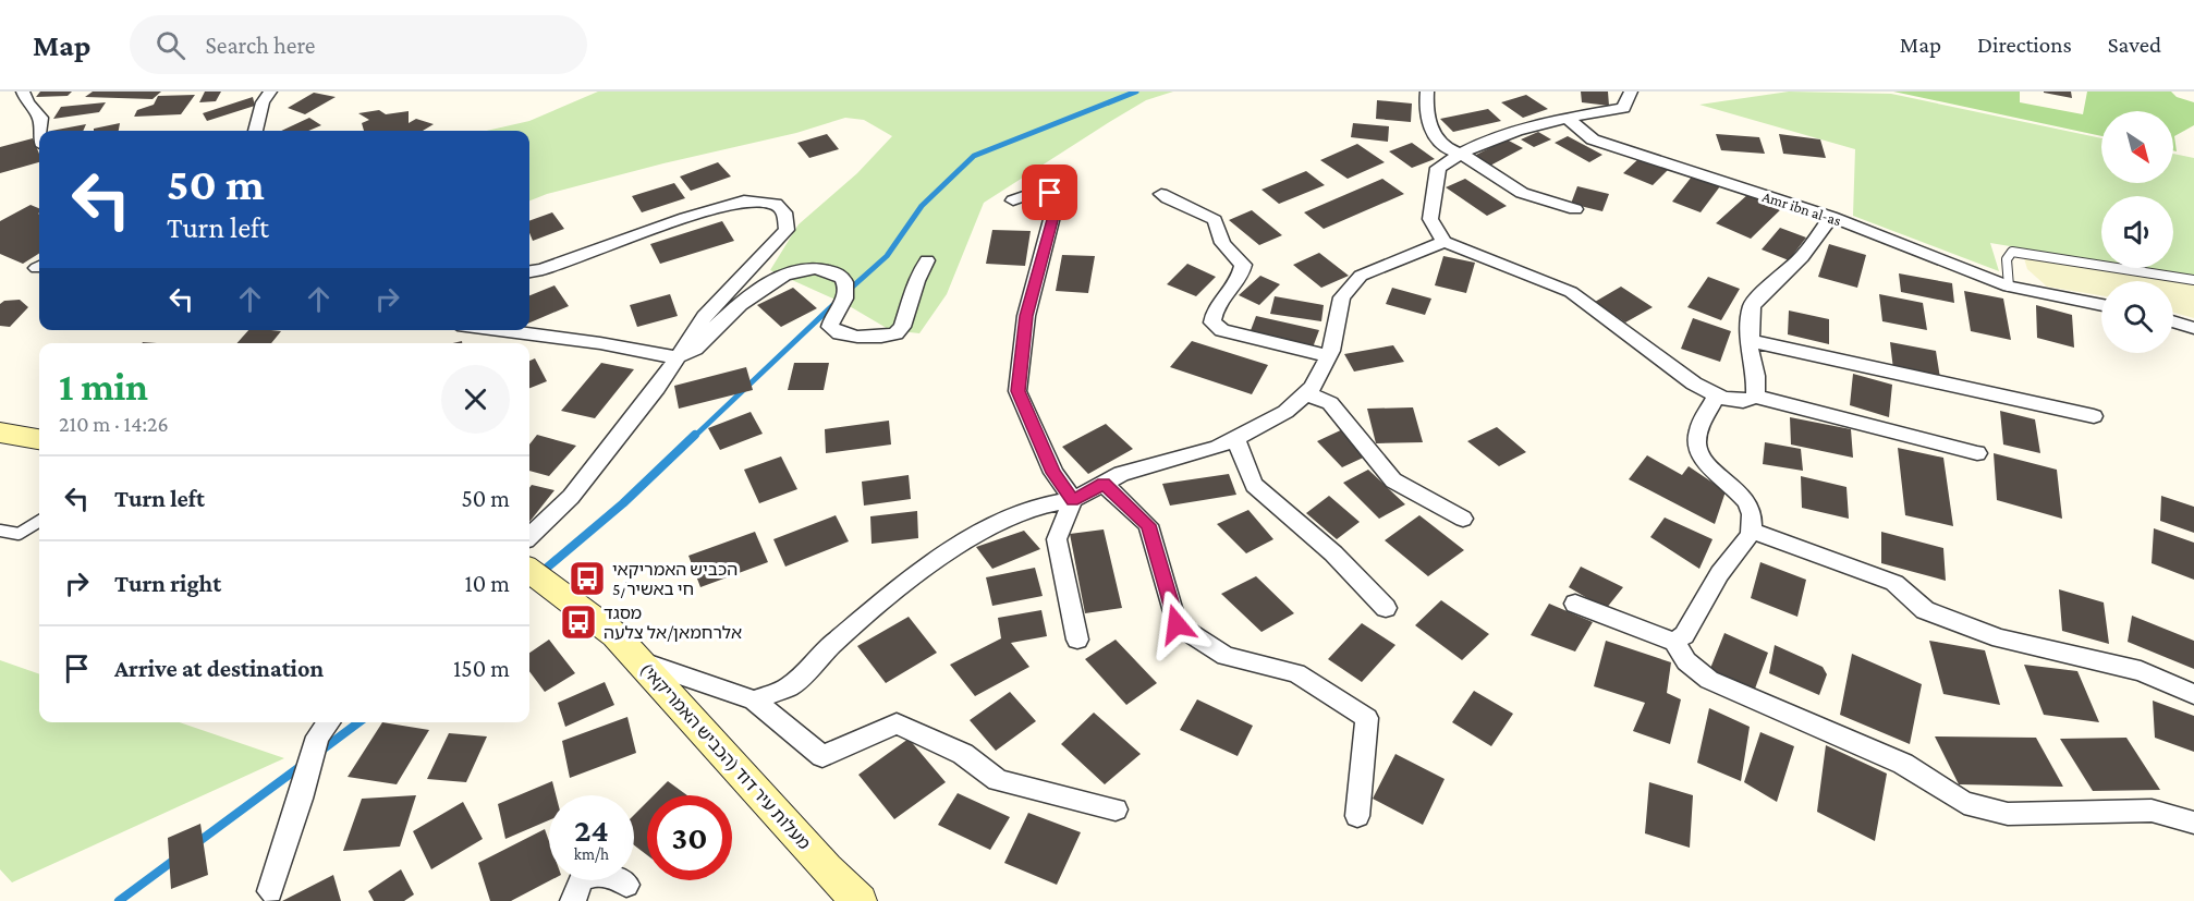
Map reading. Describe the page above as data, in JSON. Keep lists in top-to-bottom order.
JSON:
{
  "streets": {
    "main road": ["מעלות עיר דוד (הכביש האמריקאי)"],
    "street": ["Amr ibn al-as"]
  },
  "places": {
    "bus stop": ["הכביש האמריקאי 5/חי באשיר", "מסגד אלרחמאן/אל צלעה"]
  },
  "north": "bottom right",
  "page": {
    "header": "Map",
    "search": "Search here",
    "nav": ["Map", "Directions", "Saved"],
    "turn": ["50 m", "Turn left"],
    "heading": ["1 min", "210 m · 14:26"],
    "list": [
      {
        "name": "Turn left",
        "value": "50 m"
      },
      {
        "name": "Turn right",
        "value": "10 m"
      },
      {
        "name": "Arrive at destination",
        "value": "150 m"
      }
    ],
    "speed": "24 km/h",
    "limit": "30"
  }
}
